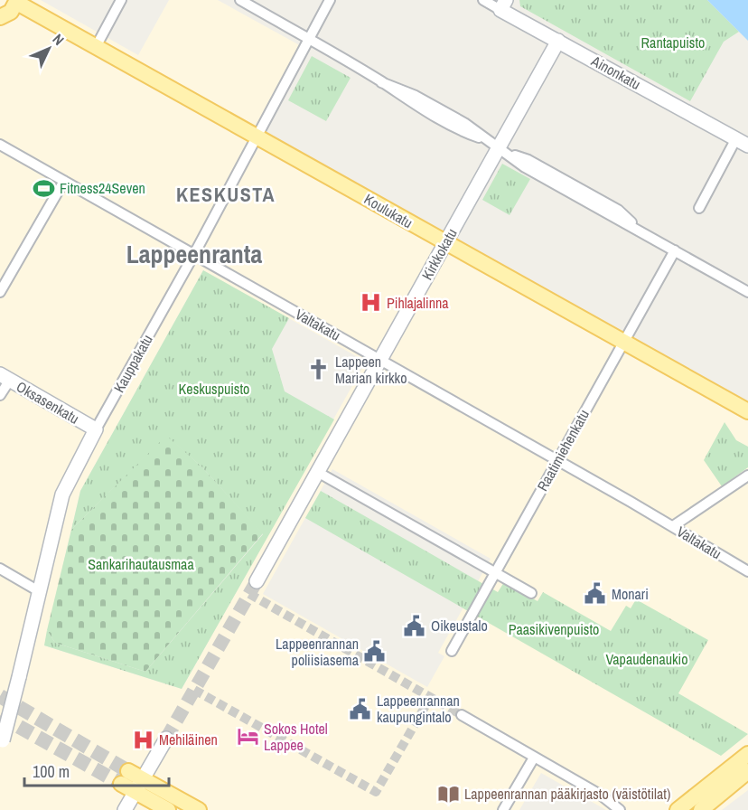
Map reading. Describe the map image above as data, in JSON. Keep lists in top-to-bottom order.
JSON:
{
  "streets": {
    "main road": ["Koulukatu"],
    "street": [
      "Ainonkatu",
      "Kirkkokatu",
      "Valtakatu",
      "Kauppakatu",
      "Oksasenkatu",
      "Raatimiehenkatu"
    ]
  },
  "crossings": [
    ["Ainonkatu", "Kirkkokatu"],
    ["Koulukatu", "Kirkkokatu"],
    ["Koulukatu", "Kauppakatu"],
    ["Koulukatu", "Raatimiehenkatu"],
    ["Kirkkokatu", "Valtakatu"],
    ["Valtakatu", "Kauppakatu"],
    ["Valtakatu", "Raatimiehenkatu"],
    ["Kauppakatu", "Oksasenkatu"]
  ],
  "districts": ["KESKUSTA", "Lappeenranta"],
  "parks": [
    "Rantapuisto",
    "Keskuspuisto",
    "Sankarihautausmaa",
    "Paasikivenpuisto",
    "Vapaudenaukio"
  ],
  "places": {
    "sports": ["Fitness24Seven"],
    "hospital": ["Pihlajalinna", "Mehiläinen"],
    "church": ["Lappeen Marian kirkko"],
    "public building": [
      "Monari",
      "Oikeustalo",
      "Lappeenrannan poliisiasema",
      "Lappeenrannan kaupungintalo"
    ],
    "hotel": ["Sokos Hotel Lappee"],
    "library": ["Lappeenrannan pääkirjasto (väistötilat)"]
  },
  "scale_bar": "100 m",
  "north": "top right"
}
